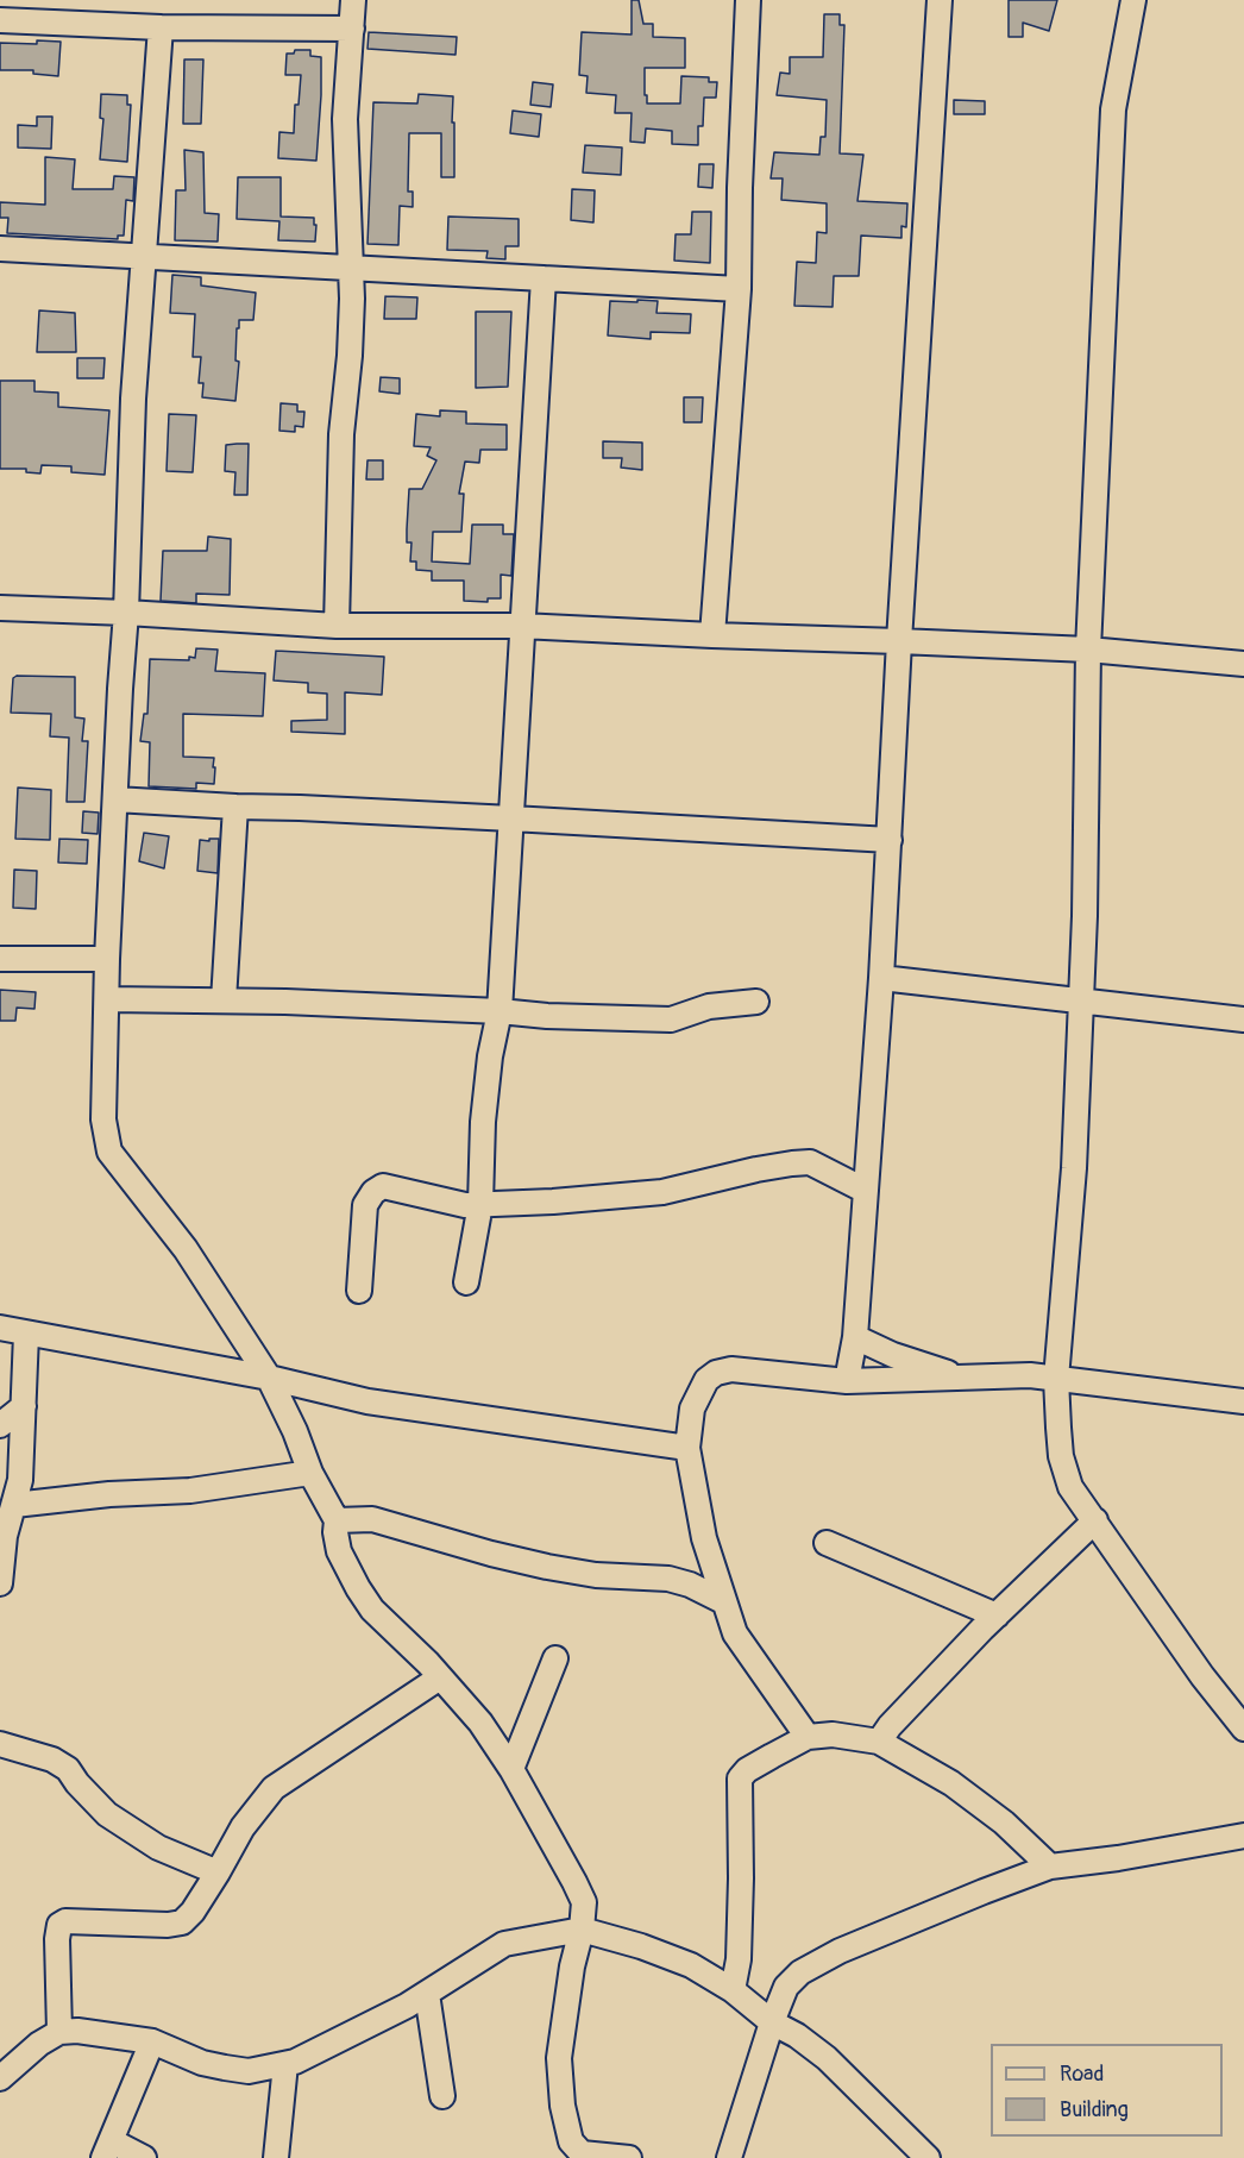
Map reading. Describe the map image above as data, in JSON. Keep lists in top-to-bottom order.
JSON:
{
  "legend": ["Road", "Building"]
}
